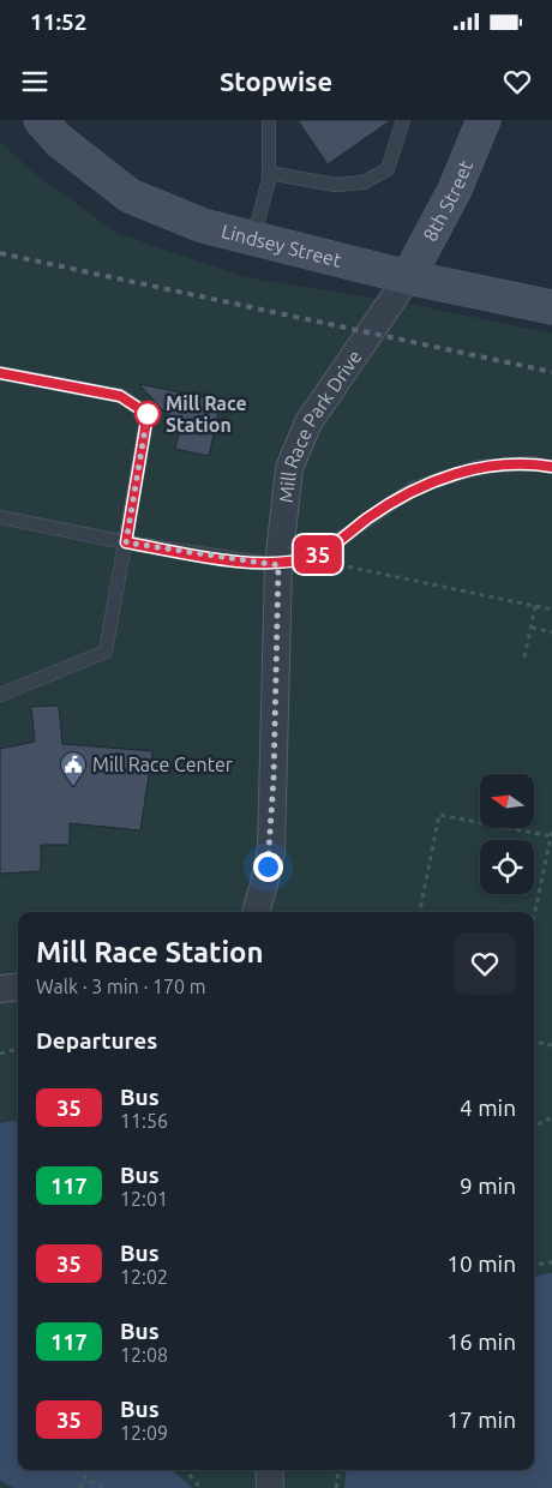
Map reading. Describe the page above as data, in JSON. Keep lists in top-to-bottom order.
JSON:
{
  "streets": {
    "main road": ["8th Street", "Lindsey Street"],
    "street": ["Mill Race Park Drive"]
  },
  "crossings": [
    ["8th Street", "Lindsey Street"],
    ["8th Street", "Mill Race Park Drive"],
    ["Lindsey Street", "Mill Race Park Drive"]
  ],
  "places": {
    "other": ["Mill Race Station"],
    "public building": ["Mill Race Center"]
  },
  "lines": ["bus line 35"],
  "north": "left",
  "page": {
    "status": "11:52",
    "header": "Stopwise",
    "on_map": "35",
    "heading": [
      ["Mill Race Station", "Walk · 3 min · 170 m"],
      "Departures"
    ],
    "list": [
      {
        "mark": "35",
        "name": "Bus",
        "note": "11:56",
        "value": "4 min"
      },
      {
        "mark": "117",
        "name": "Bus",
        "note": "12:01",
        "value": "9 min"
      },
      {
        "mark": "35",
        "name": "Bus",
        "note": "12:02",
        "value": "10 min"
      },
      {
        "mark": "117",
        "name": "Bus",
        "note": "12:08",
        "value": "16 min"
      },
      {
        "mark": "35",
        "name": "Bus",
        "note": "12:09",
        "value": "17 min"
      }
    ]
  }
}
